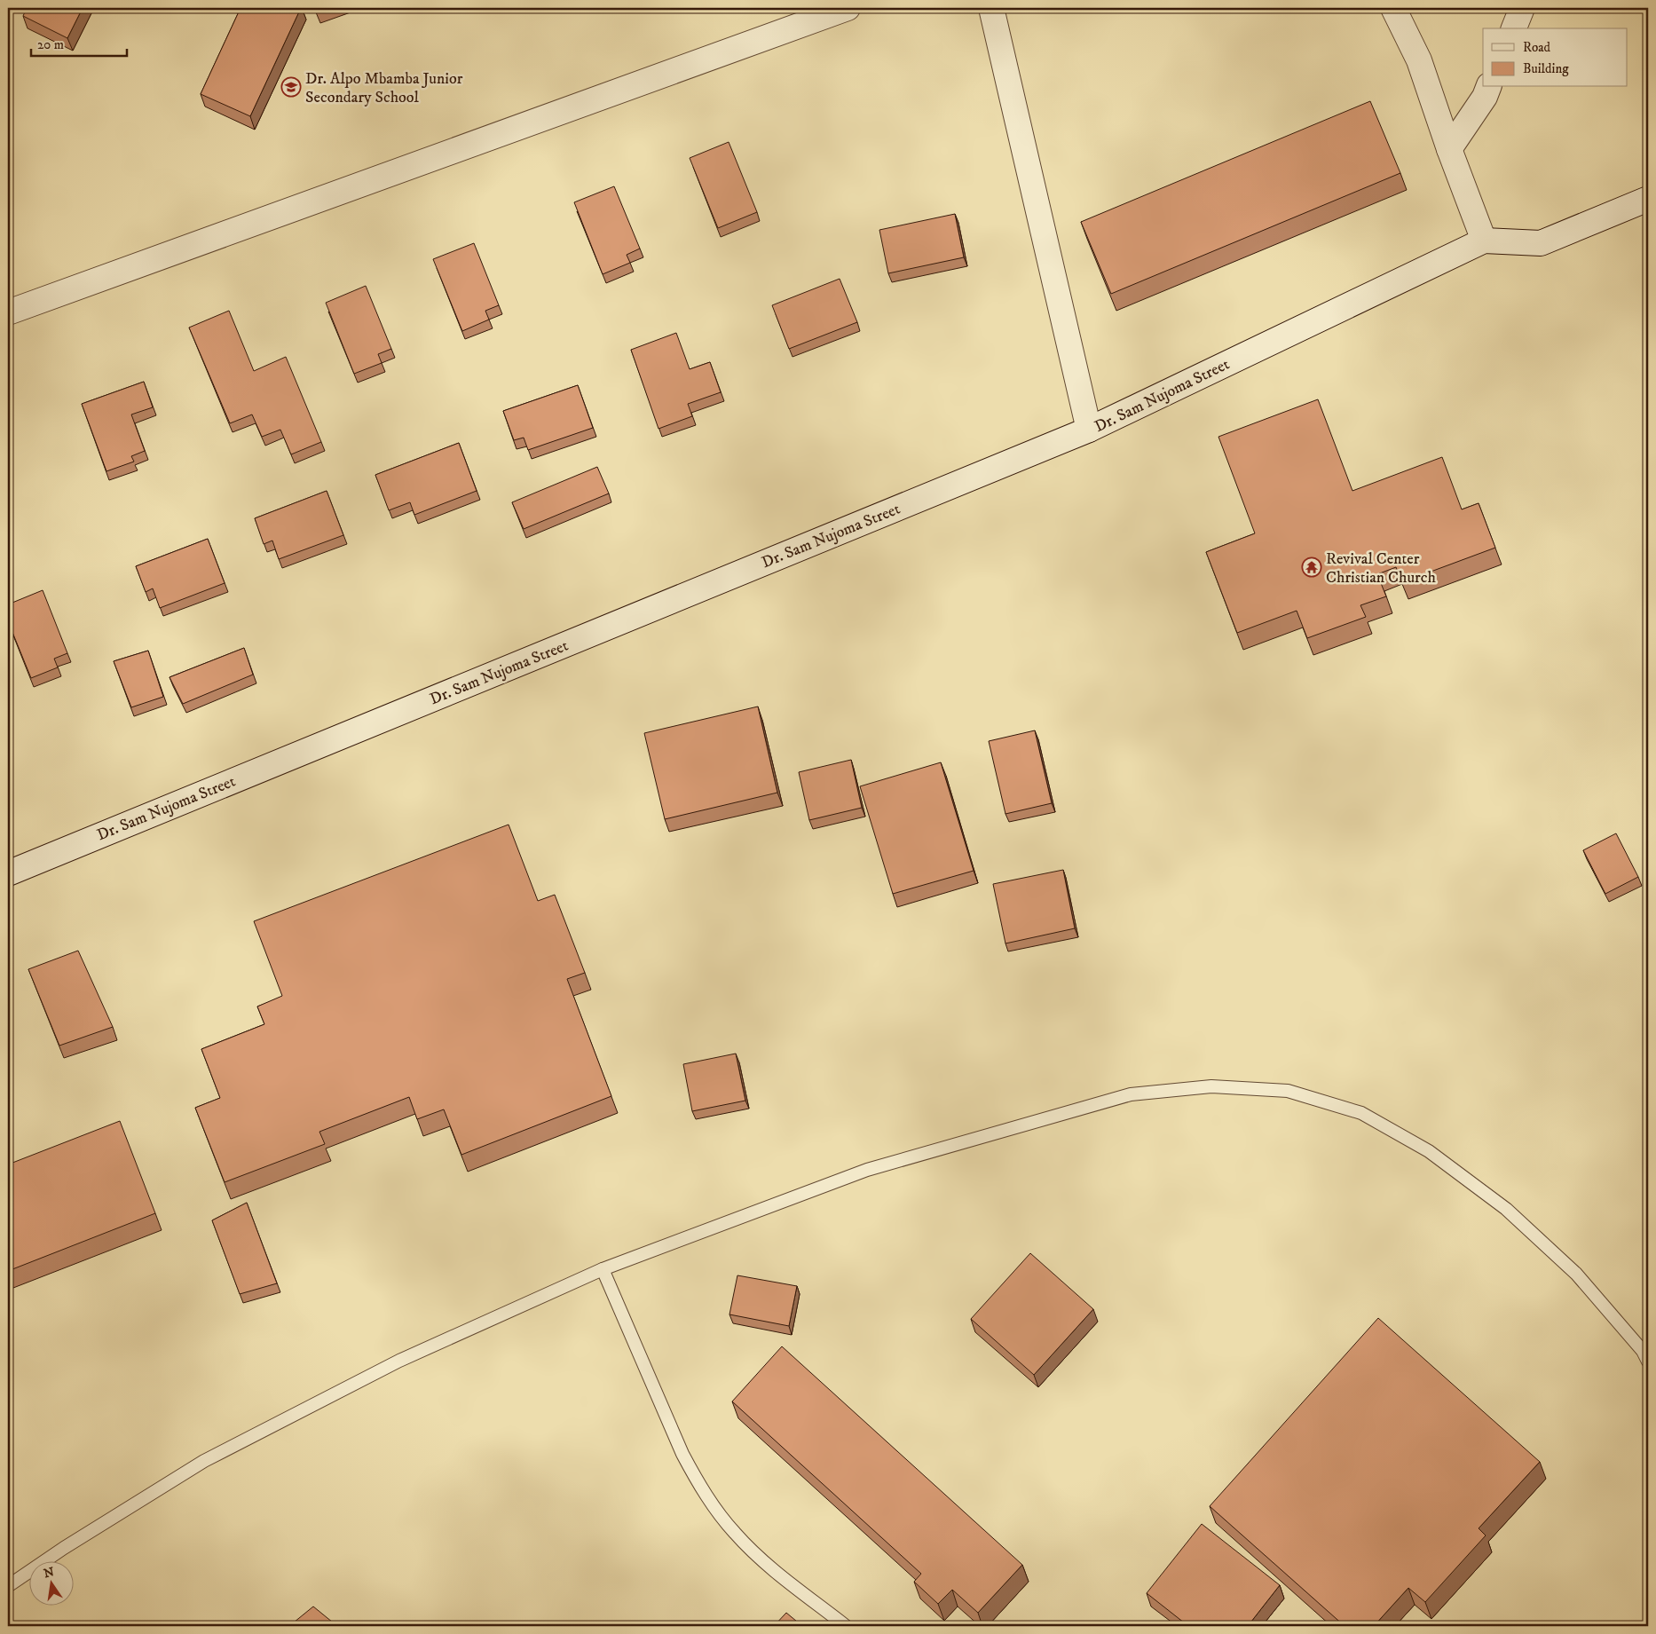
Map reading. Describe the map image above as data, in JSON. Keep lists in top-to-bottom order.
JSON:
{
  "streets": {
    "street": ["Dr. Sam Nujoma Street"]
  },
  "places": {
    "school or university": ["Dr. Alpo Mbamba Junior Secondary School"],
    "temple": ["Revival Center Christian Church"]
  },
  "legend": ["Road", "Building"],
  "scale_bar": "20 m",
  "north": "top"
}
